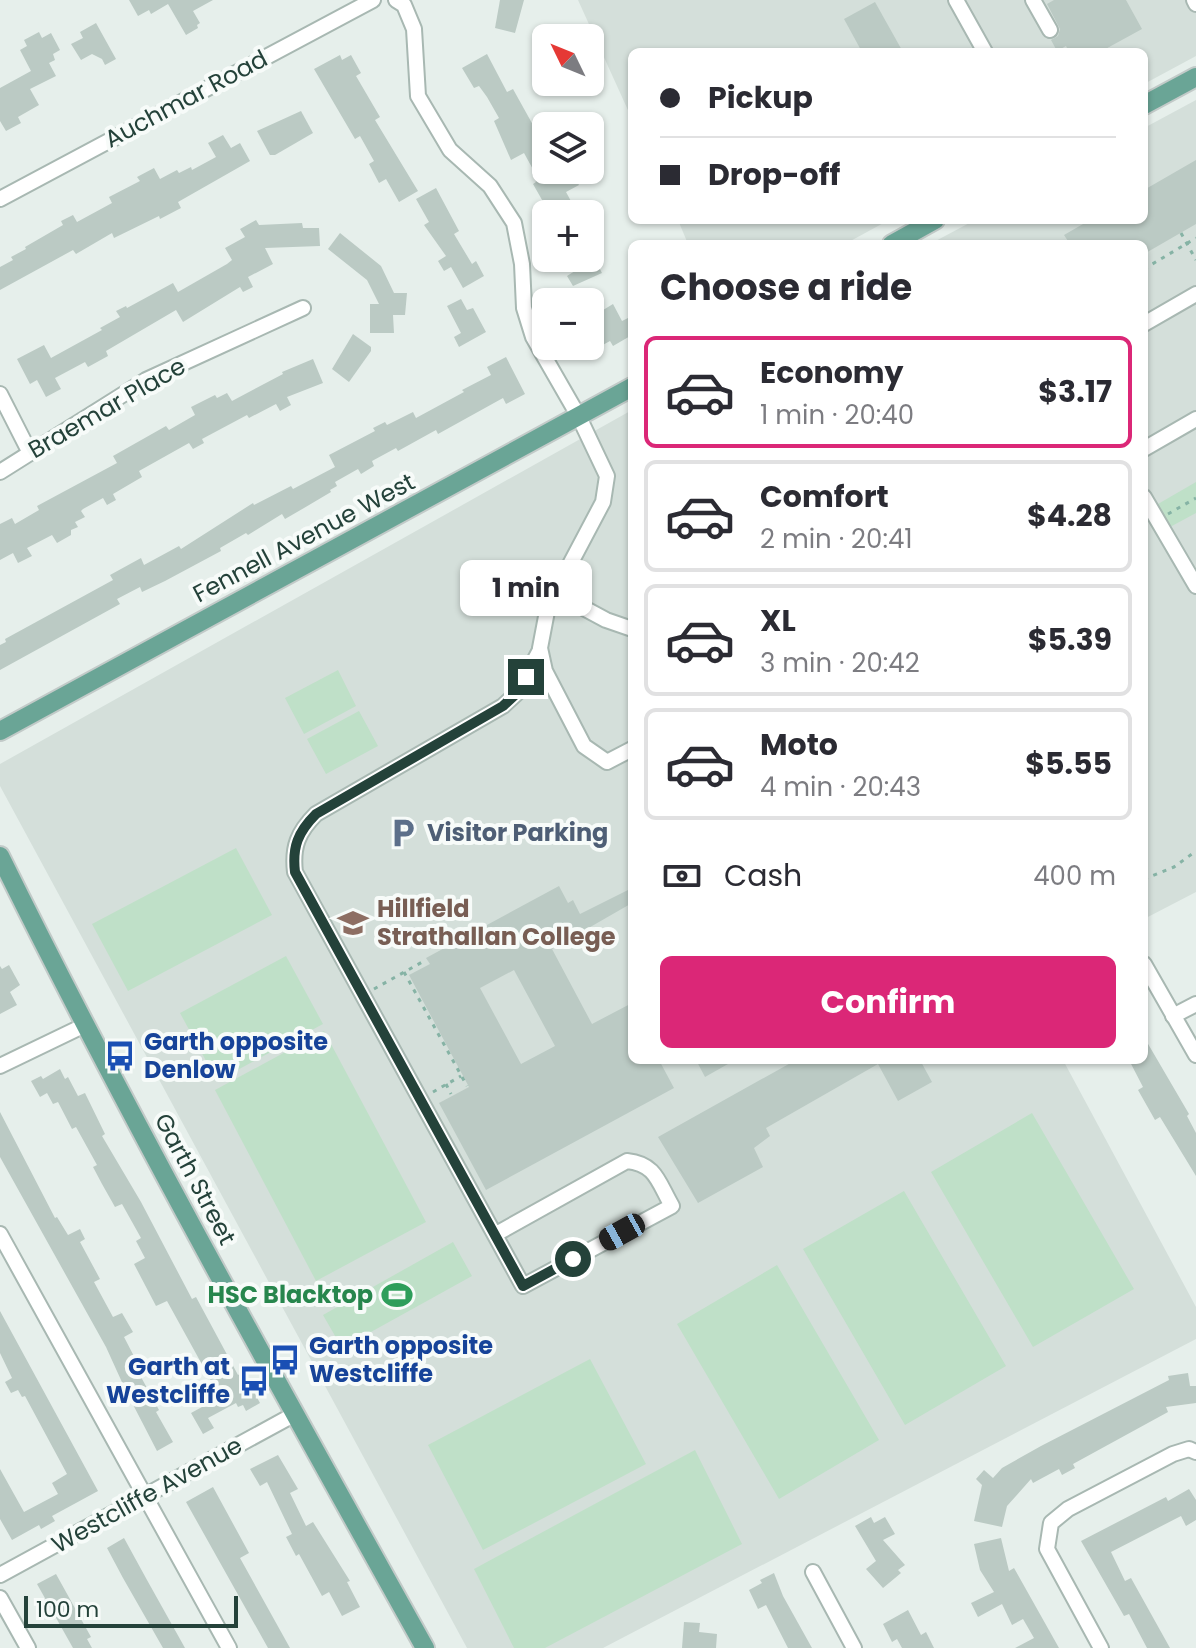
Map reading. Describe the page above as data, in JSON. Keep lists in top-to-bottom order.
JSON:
{
  "streets": {
    "main road": ["Fennell Avenue West", "Garth Street"],
    "street": ["Auchmar Road", "Braemar Place", "Westcliffe Avenue"]
  },
  "crossings": [
    ["Garth Street", "Westcliffe Avenue"]
  ],
  "places": {
    "parking": ["Visitor Parking"],
    "school or university": ["Hillfield Strathallan College"],
    "bus stop": ["Garth opposite Denlow", "Garth opposite Westcliffe", "Garth at Westcliffe"],
    "sports": ["HSC Blacktop"]
  },
  "scale_bar": "100 m",
  "north": "top left",
  "page": {
    "map_buttons": ["+", "−"],
    "banner": ["Pickup", "Drop-off"],
    "heading": "Choose a ride",
    "list": [
      {
        "name": "Economy",
        "note": "1 min · 20:40",
        "value": "$3.17"
      },
      {
        "name": "Comfort",
        "note": "2 min · 20:41",
        "value": "$4.28"
      },
      {
        "name": "XL",
        "note": "3 min · 20:42",
        "value": "$5.39"
      },
      {
        "name": "Moto",
        "note": "4 min · 20:43",
        "value": "$5.55"
      }
    ],
    "bubble": "1 min",
    "pay": ["Cash", "400 m"],
    "buttons": "Confirm",
    "scale": "100 m"
  }
}
